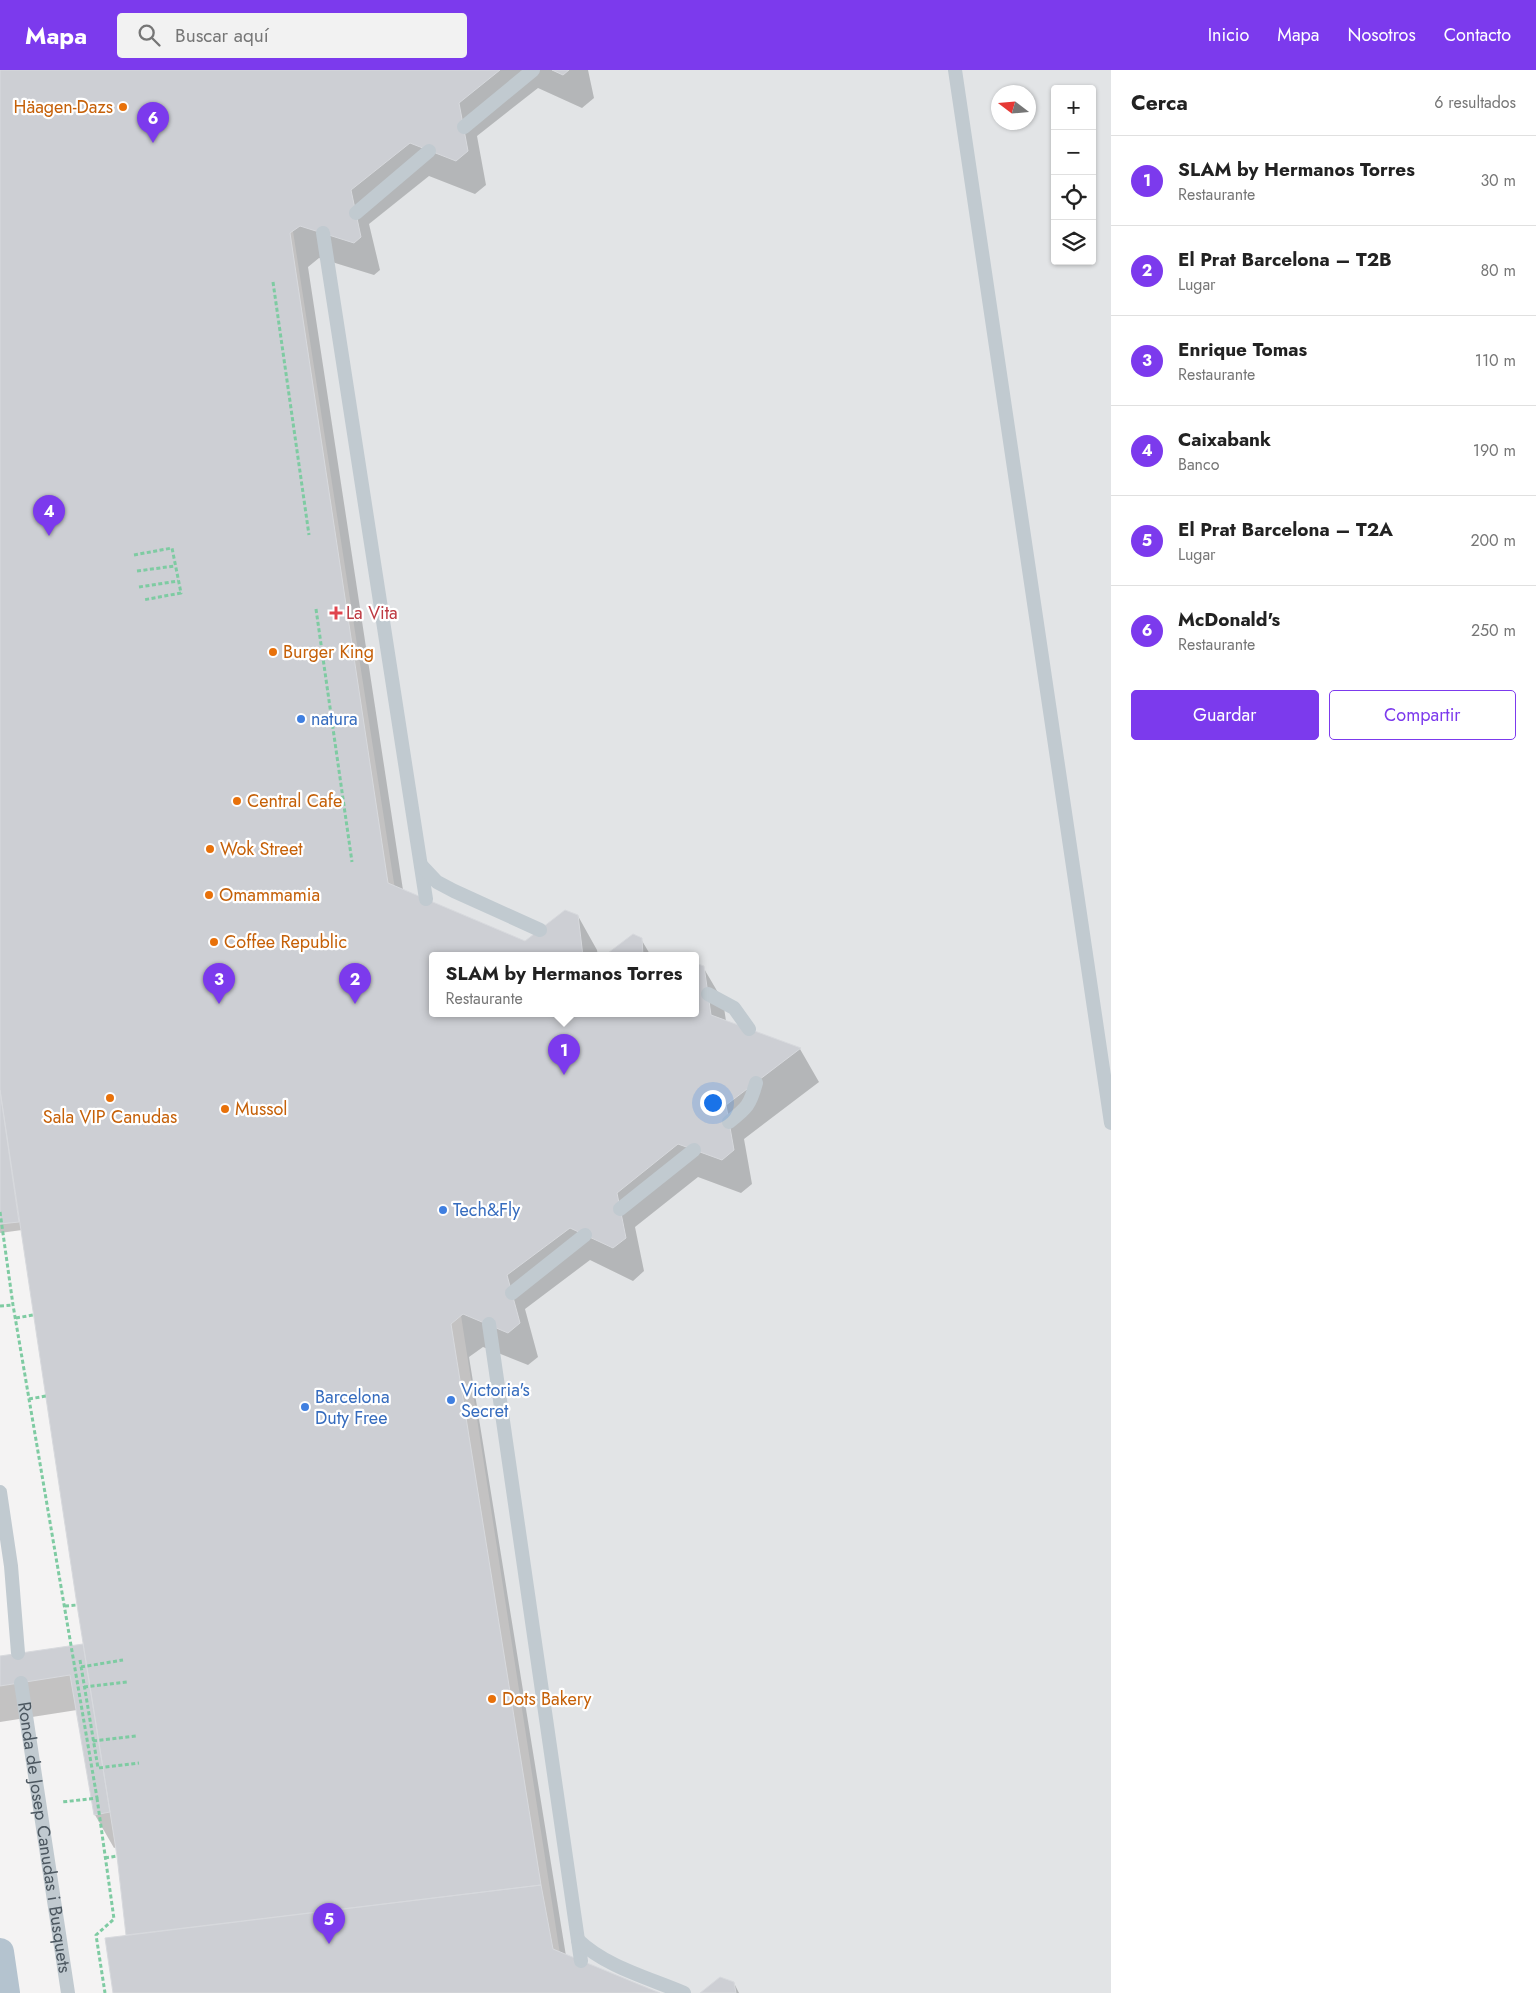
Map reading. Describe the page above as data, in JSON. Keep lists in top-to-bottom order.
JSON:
{
  "streets": {
    "lane": ["Ronda de Josep Canudas i Busquets"]
  },
  "places": {
    "other": [
      "Häagen-Dazs",
      "Burger King",
      "natura",
      "Central Cafe",
      "Wok Street",
      "Omammamia",
      "Coffee Republic",
      "Sala VIP Canudas",
      "Mussol",
      "Tech&Fly",
      "Victoria's Secret",
      "Barcelona Duty Free",
      "Dots Bakery"
    ],
    "health": ["La Vita"]
  },
  "north": "left",
  "page": {
    "header": "Mapa",
    "search": "Buscar aquí",
    "nav": [
      "Inicio",
      "Mapa",
      "Nosotros",
      "Contacto"
    ],
    "heading": ["Cerca", "6 resultados"],
    "map_buttons": ["+", "−"],
    "pins": [
      "6",
      "4",
      "2",
      "3",
      "1",
      "5"
    ],
    "list": [
      {
        "mark": "1",
        "name": "SLAM by Hermanos Torres",
        "note": "Restaurante",
        "value": "30 m"
      },
      {
        "mark": "2",
        "name": "El Prat Barcelona – T2B",
        "note": "Lugar",
        "value": "80 m"
      },
      {
        "mark": "3",
        "name": "Enrique Tomas",
        "note": "Restaurante",
        "value": "110 m"
      },
      {
        "mark": "4",
        "name": "Caixabank",
        "note": "Banco",
        "value": "190 m"
      },
      {
        "mark": "5",
        "name": "El Prat Barcelona – T2A",
        "note": "Lugar",
        "value": "200 m"
      },
      {
        "mark": "6",
        "name": "McDonald's",
        "note": "Restaurante",
        "value": "250 m"
      }
    ],
    "buttons": ["Guardar", "Compartir"],
    "popup": ["SLAM by Hermanos Torres", "Restaurante"]
  }
}
